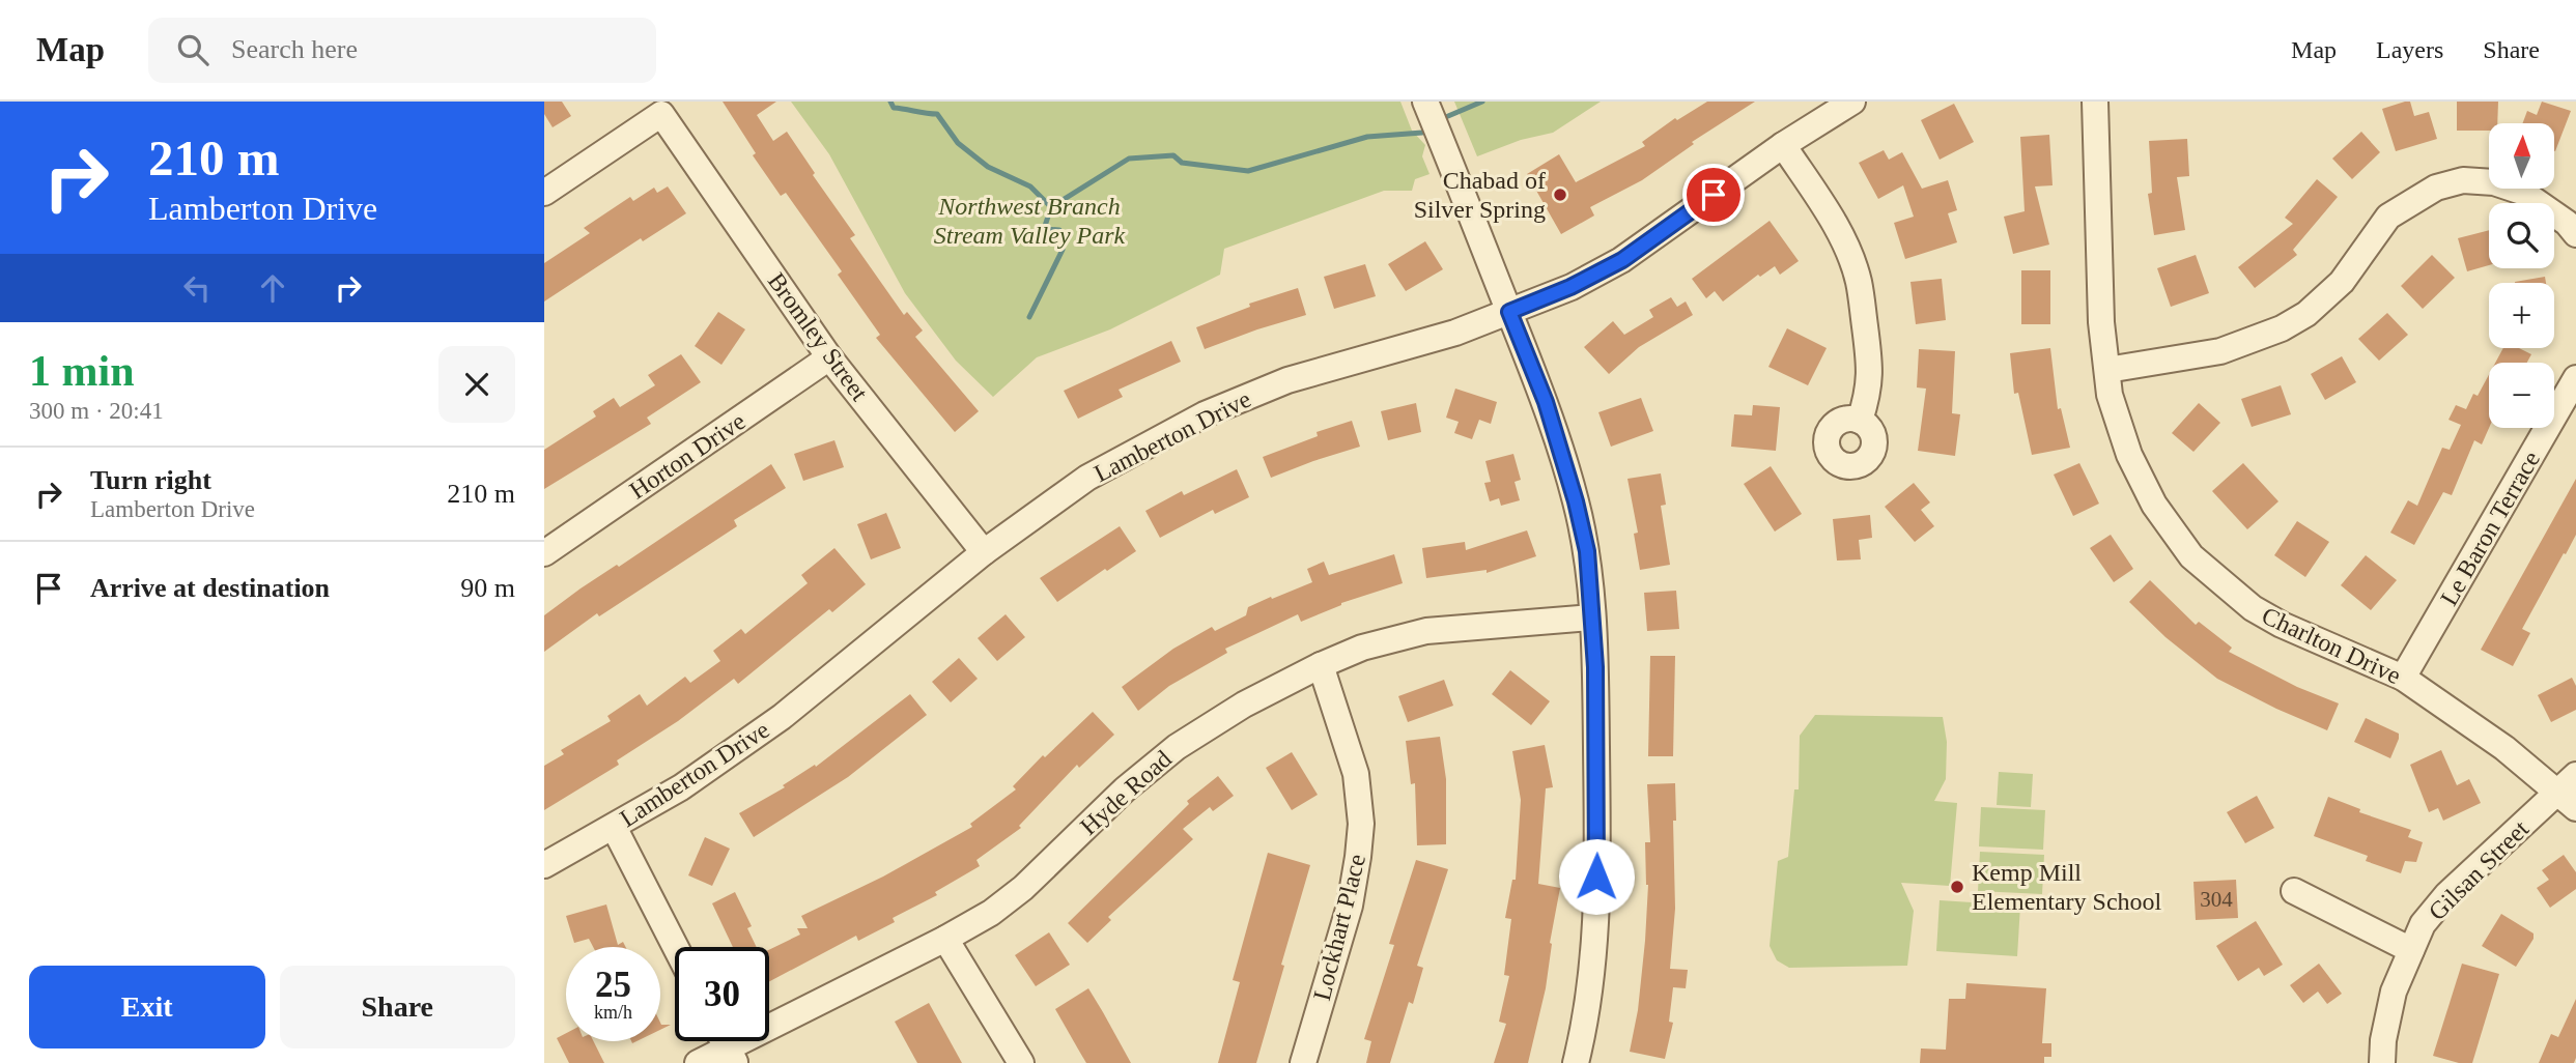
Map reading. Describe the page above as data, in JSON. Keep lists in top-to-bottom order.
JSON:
{
  "streets": {
    "street": [
      "Bromley Street",
      "Lamberton Drive",
      "Horton Drive",
      "Le Baron Terrace",
      "Charlton Drive",
      "Hyde Road",
      "Gilsan Street",
      "Lockhart Place"
    ]
  },
  "crossings": [
    ["Bromley Street", "Lamberton Drive"],
    ["Bromley Street", "Horton Drive"],
    ["Le Baron Terrace", "Charlton Drive"],
    ["Charlton Drive", "Gilsan Street"],
    ["Hyde Road", "Lockhart Place"]
  ],
  "parks": ["Northwest Branch Stream Valley Park"],
  "places": ["Chabad of Silver Spring", "Kemp Mill Elementary School"],
  "house_numbers": ["304"],
  "north": "top",
  "page": {
    "header": "Map",
    "search": "Search here",
    "nav": ["Map", "Layers", "Share"],
    "turn": ["210 m", "Lamberton Drive"],
    "map_buttons": ["+", "−"],
    "heading": ["1 min", "300 m · 20:41"],
    "list": [
      {
        "name": "Turn right",
        "note": "Lamberton Drive",
        "value": "210 m"
      },
      {
        "name": "Arrive at destination",
        "value": "90 m"
      }
    ],
    "speed": "25 km/h",
    "limit": "30",
    "buttons": ["Exit", "Share"]
  }
}
